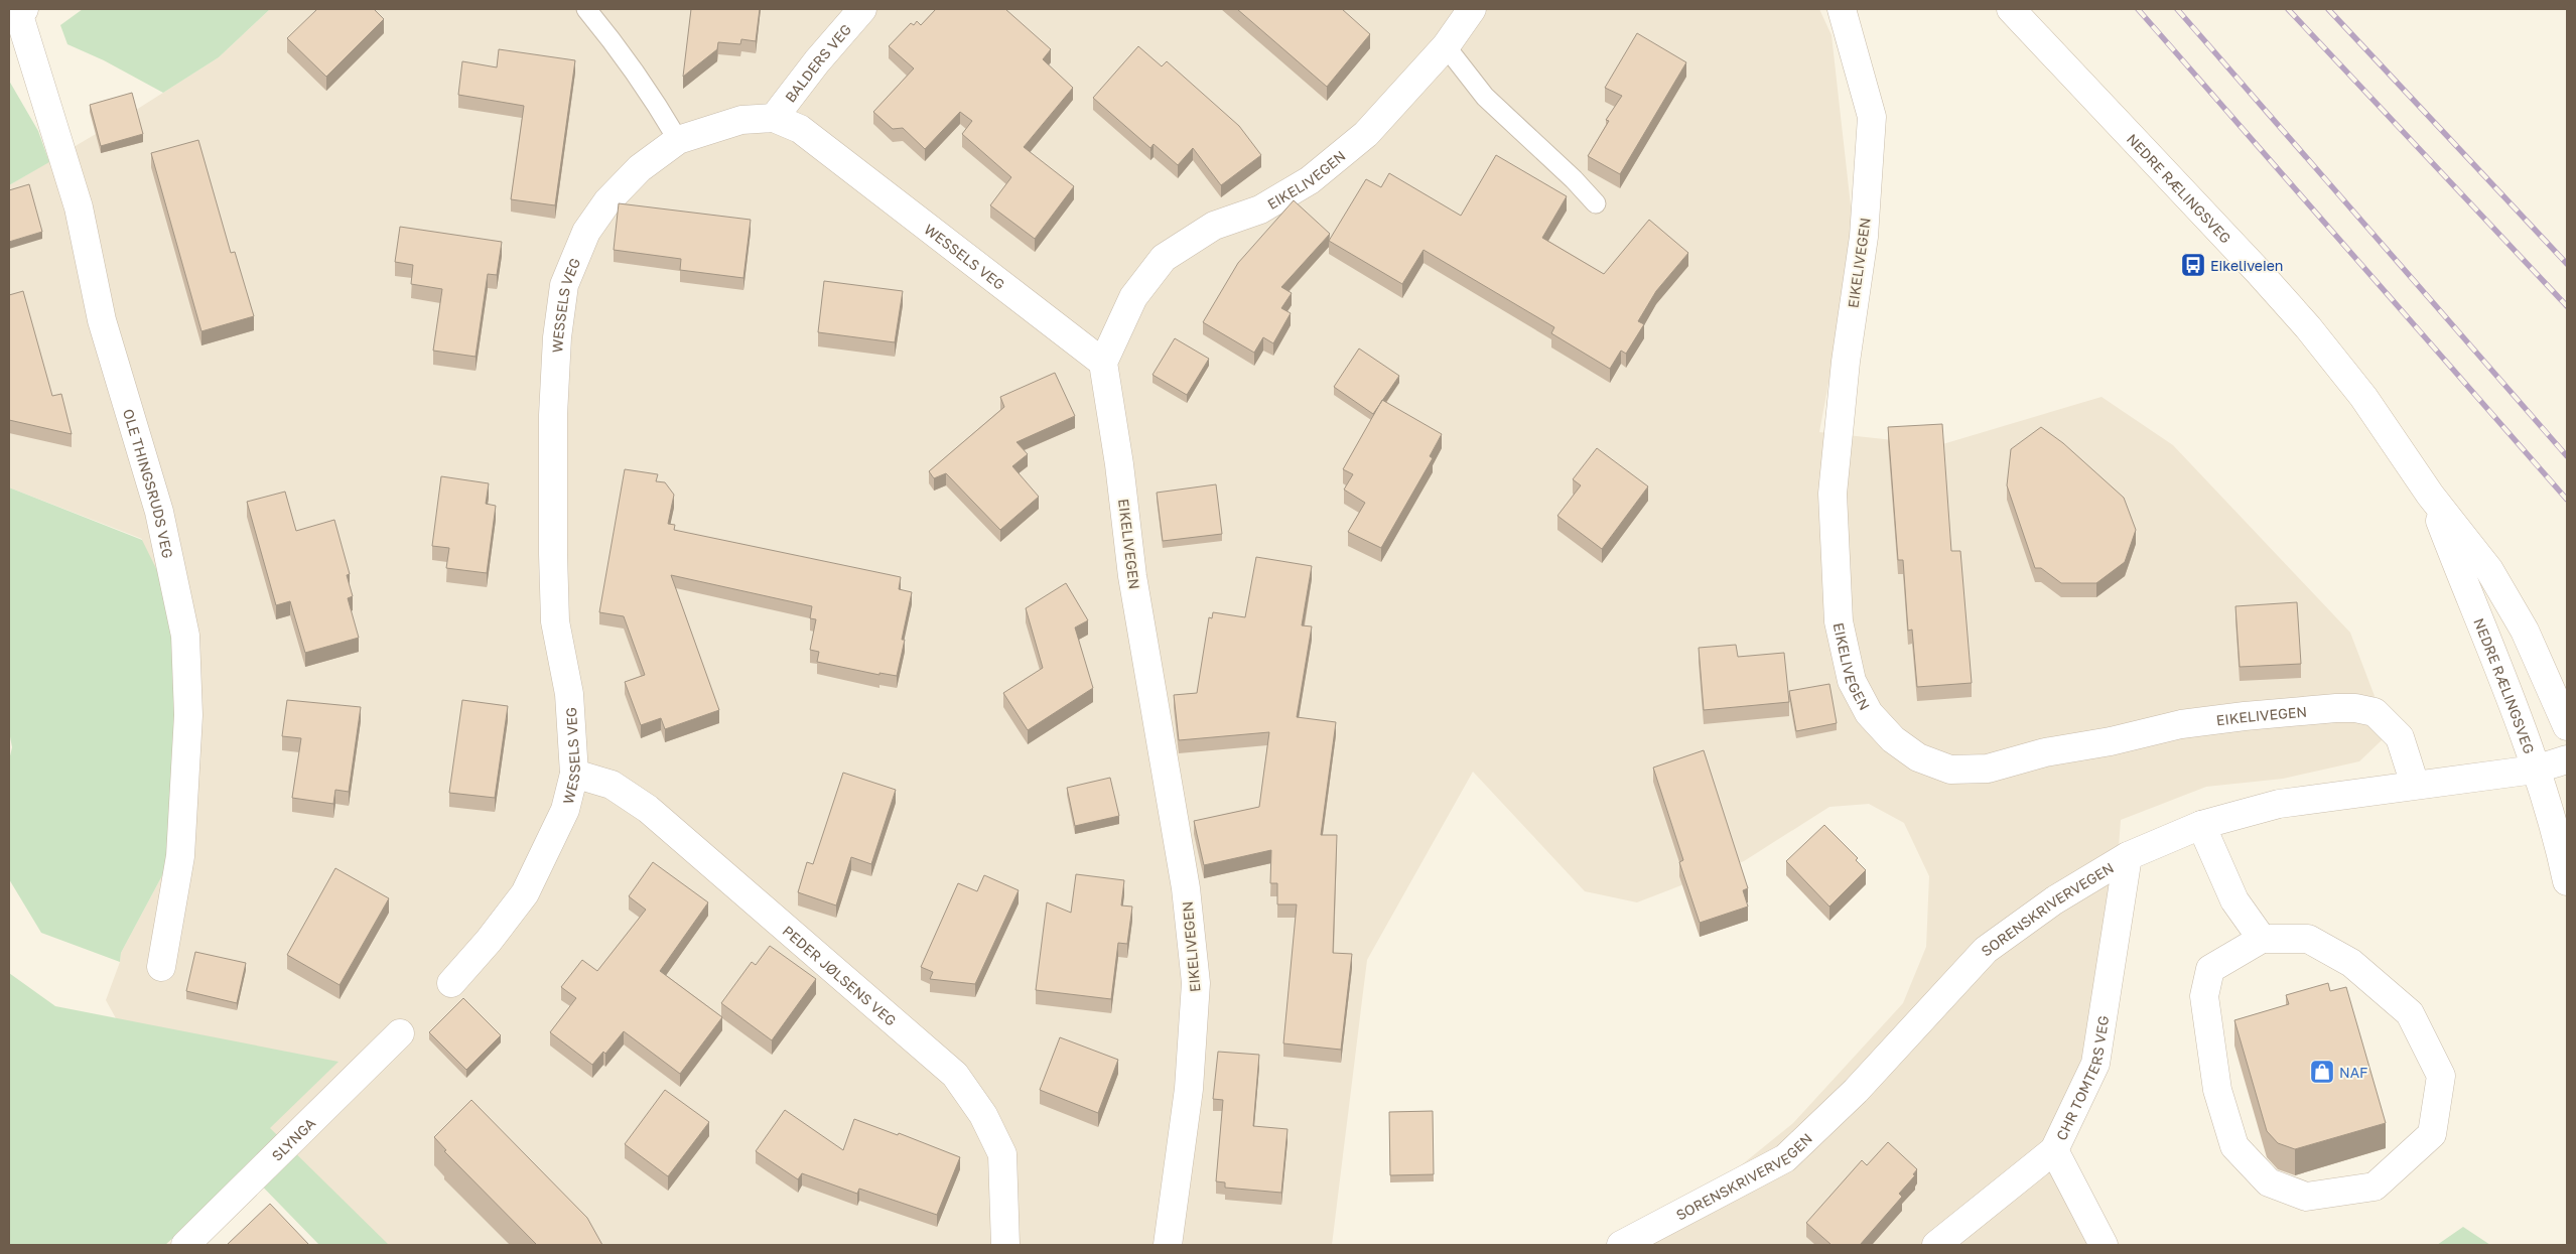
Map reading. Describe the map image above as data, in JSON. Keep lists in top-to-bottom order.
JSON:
{
  "streets": {
    "street": [
      "BALDERS VEG",
      "EIKELIVEGEN",
      "NEDRE RÆLINGSVEG",
      "WESSELS VEG",
      "OLE THINGSRUDS VEG",
      "SORENSKRIVERVEGEN",
      "PEDER JØLSENS VEG",
      "CHR TOMTERS VEG",
      "SLYNGA"
    ]
  },
  "crossings": [
    ["BALDERS VEG", "WESSELS VEG"],
    ["EIKELIVEGEN", "WESSELS VEG"],
    ["EIKELIVEGEN", "SORENSKRIVERVEGEN"],
    ["NEDRE RÆLINGSVEG", "SORENSKRIVERVEGEN"],
    ["WESSELS VEG", "PEDER JØLSENS VEG"],
    ["SORENSKRIVERVEGEN", "CHR TOMTERS VEG"]
  ],
  "places": {
    "bus stop": ["Eikeliveien"],
    "shop": ["NAF"]
  }
}
